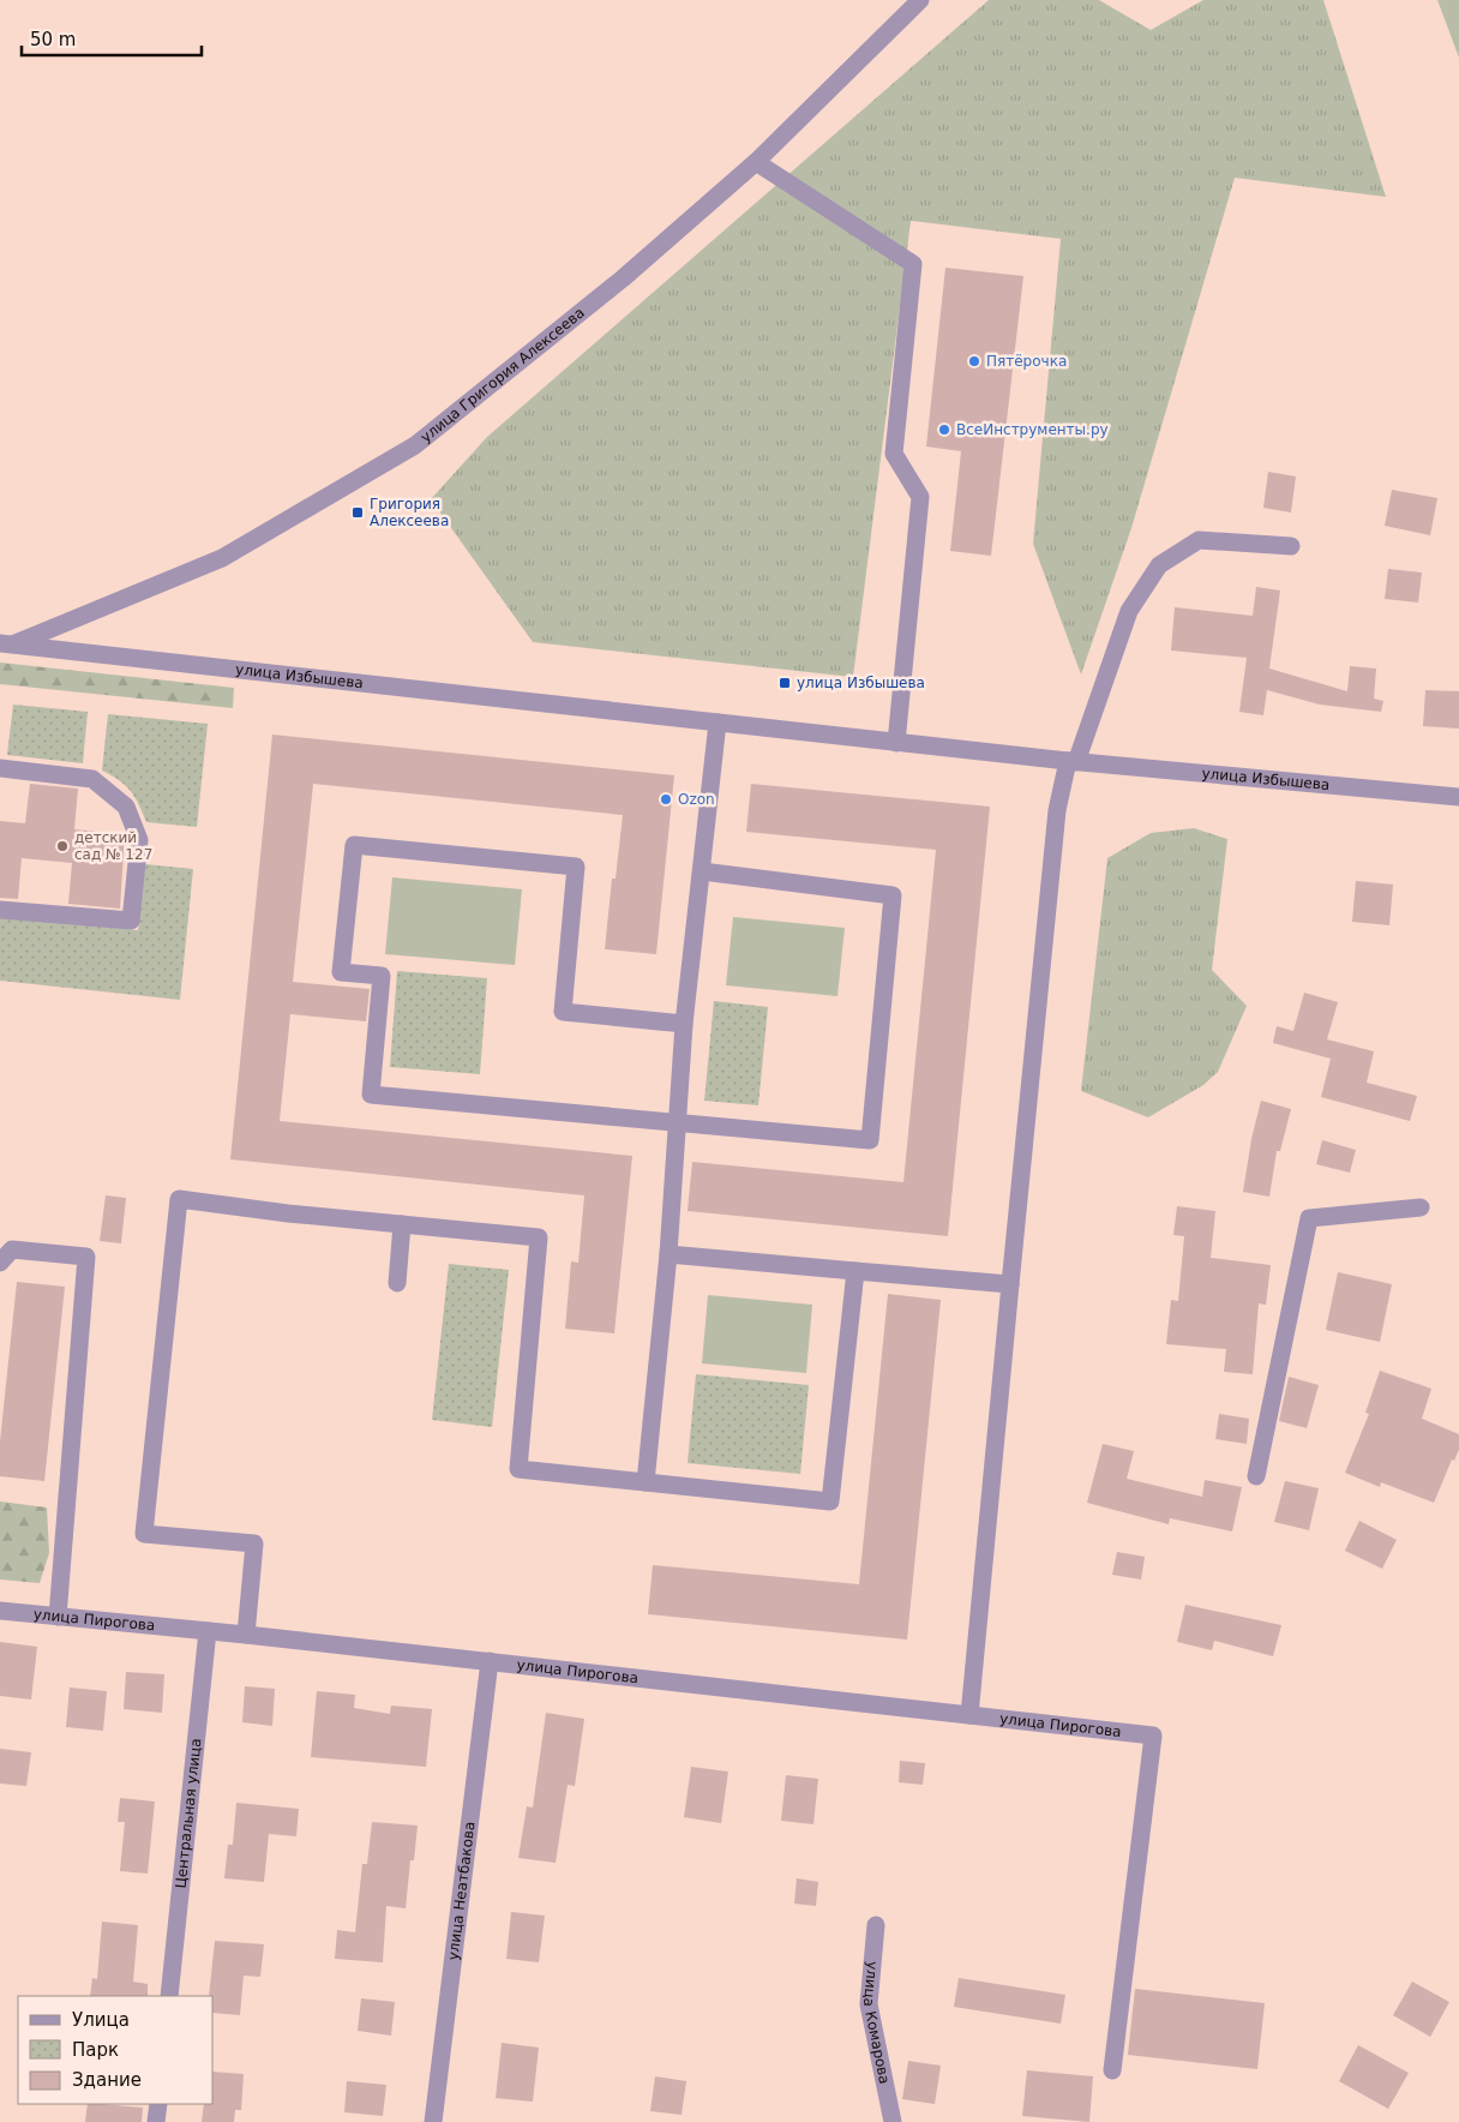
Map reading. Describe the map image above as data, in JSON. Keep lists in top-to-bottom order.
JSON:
{
  "streets": {
    "street": [
      "улица Григория Алексеева",
      "улица Избышева",
      "улица Пирогова",
      "Центральная улица",
      "улица Неатбакова",
      "улица Комарова"
    ]
  },
  "crossings": [
    ["улица Григория Алексеева", "улица Избышева"],
    ["улица Пирогова", "Центральная улица"],
    ["улица Пирогова", "улица Неатбакова"]
  ],
  "places": {
    "other": [
      "Пятёрочка",
      "ВсеИнструменты.ру",
      "Ozon",
      "детский сад № 127"
    ],
    "transit": ["Григория Алексеева", "улица Избышева"]
  },
  "legend": ["Улица", "Парк", "Здание"],
  "scale_bar": "50 m"
}
